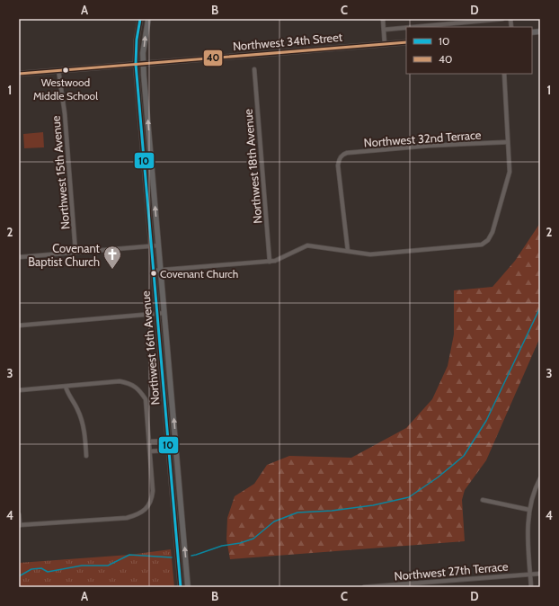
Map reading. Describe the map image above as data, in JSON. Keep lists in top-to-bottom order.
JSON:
{
  "streets": {
    "main road": ["Northwest 34th Street", "Northwest 16th Avenue"],
    "street": [
      "Northwest 32nd Terrace",
      "Northwest 18th Avenue",
      "Northwest 15th Avenue",
      "Northwest 27th Terrace"
    ]
  },
  "crossings": [
    ["Northwest 34th Street", "Northwest 15th Avenue"],
    ["Northwest 34th Street", "Northwest 16th Avenue"]
  ],
  "places": {
    "other": ["Westwood Middle School", "Covenant Church"],
    "church": ["Covenant Baptist Church"]
  },
  "lines": ["transit line 10", "transit line 40"],
  "legend": ["10", "40"],
  "grid": {
    "columns": [
      "A",
      "B",
      "C",
      "D"
    ],
    "rows": [
      "1",
      "2",
      "3",
      "4"
    ]
  }
}
